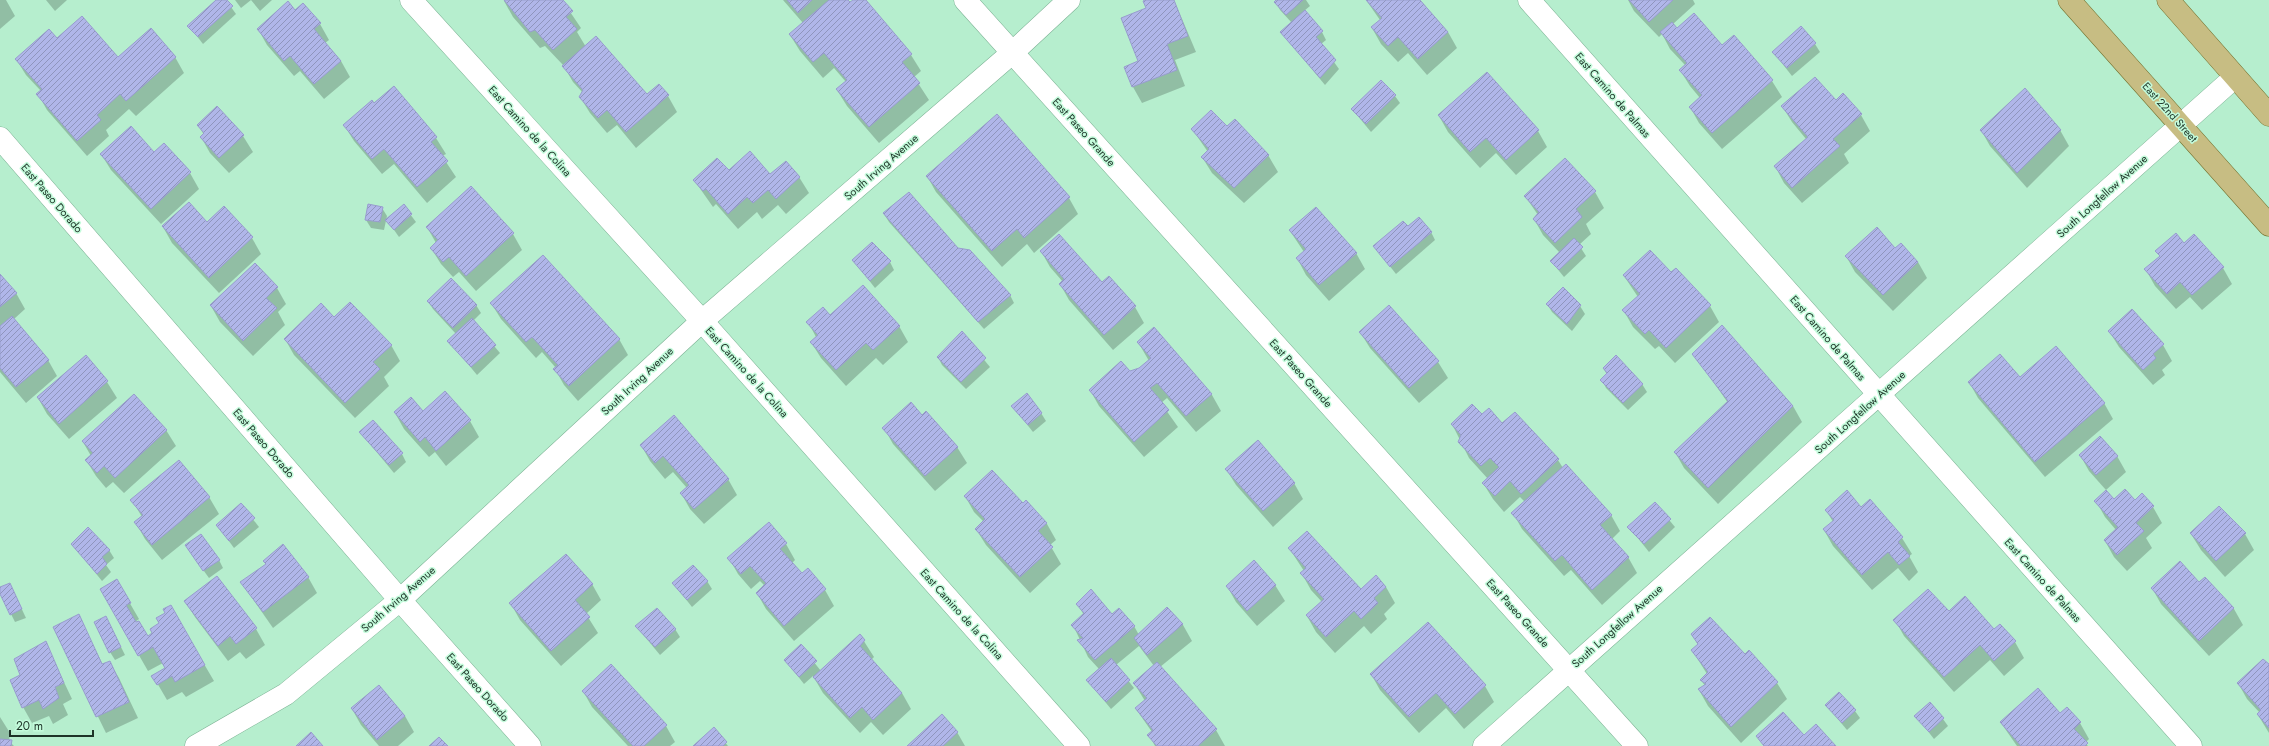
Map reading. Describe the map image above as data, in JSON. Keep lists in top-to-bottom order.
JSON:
{
  "streets": {
    "main road": ["East 22nd Street"],
    "street": [
      "East Camino de Palmas",
      "East Camino de la Colina",
      "East Paseo Grande",
      "South Irving Avenue",
      "South Longfellow Avenue",
      "East Paseo Dorado"
    ]
  },
  "crossings": [
    ["East Camino de Palmas", "South Longfellow Avenue"],
    ["East 22nd Street", "South Longfellow Avenue"],
    ["East Camino de la Colina", "South Irving Avenue"],
    ["East Paseo Grande", "South Irving Avenue"],
    ["East Paseo Grande", "South Longfellow Avenue"],
    ["South Irving Avenue", "East Paseo Dorado"]
  ],
  "scale_bar": "20 m"
}
